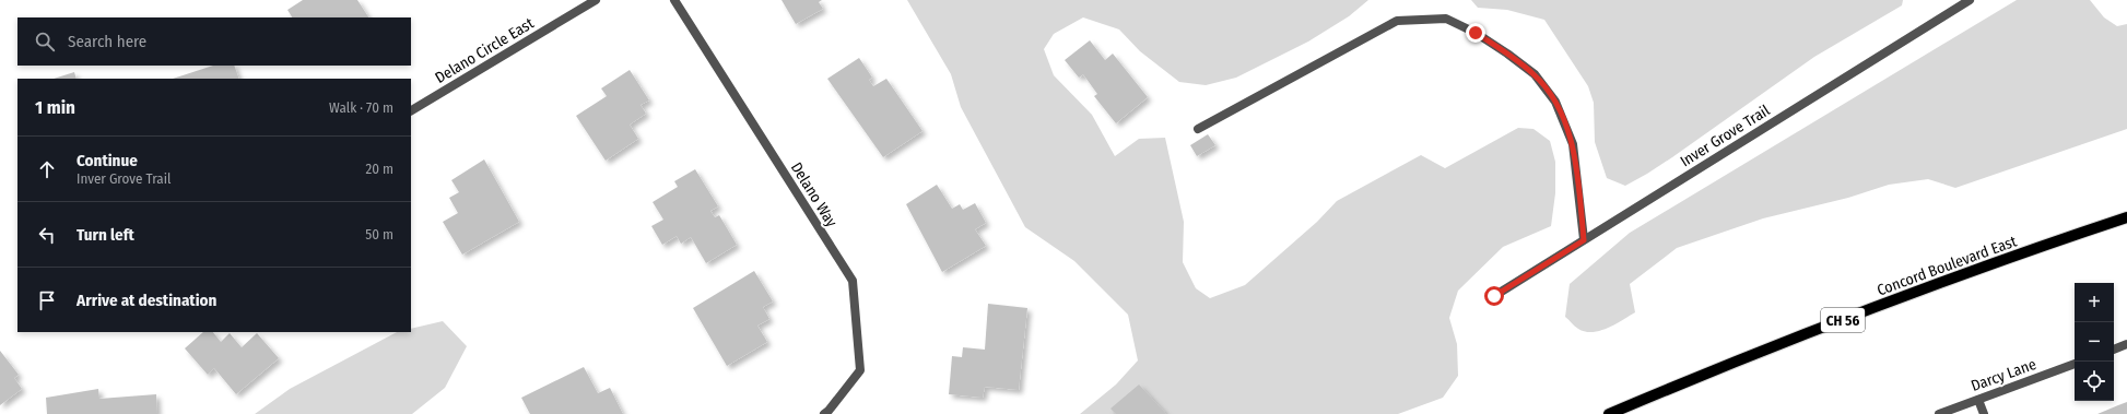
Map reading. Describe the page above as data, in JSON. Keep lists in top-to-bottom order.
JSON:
{
  "streets": {
    "main road": ["Concord Boulevard East", "CH 56"],
    "street": [
      "Delano Circle East",
      "Inver Grove Trail",
      "Delano Way",
      "Darcy Lane"
    ]
  },
  "page": {
    "search": "Search here",
    "heading": ["1 min", "Walk · 70 m"],
    "list": [
      ["Continue", "Inver Grove Trail", "20 m"],
      ["Turn left", "50 m"],
      "Arrive at destination"
    ],
    "map_buttons": ["+", "−"]
  }
}
